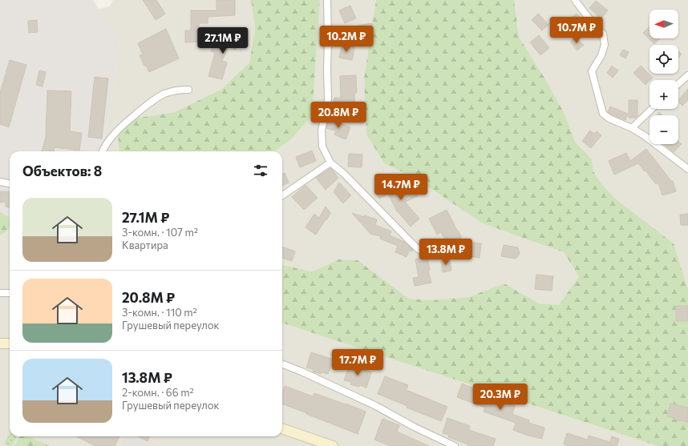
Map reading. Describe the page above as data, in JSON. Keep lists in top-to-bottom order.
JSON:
{
  "north": "left",
  "page": {
    "map_buttons": ["+", "−"],
    "price": [
      "10.7M ₽",
      "10.2M ₽",
      "27.1M ₽",
      "20.8M ₽",
      "14.7M ₽",
      "13.8M ₽",
      "17.7M ₽",
      "20.3M ₽"
    ],
    "heading": "Объектов: 8",
    "list": [
      {
        "name": "27.1M ₽",
        "note": "3-комн. · 107 m² · Квартира"
      },
      {
        "name": "20.8M ₽",
        "note": "3-комн. · 110 m² · Грушевый переулок"
      },
      {
        "name": "13.8M ₽",
        "note": "2-комн. · 66 m² · Грушевый переулок"
      }
    ]
  }
}
